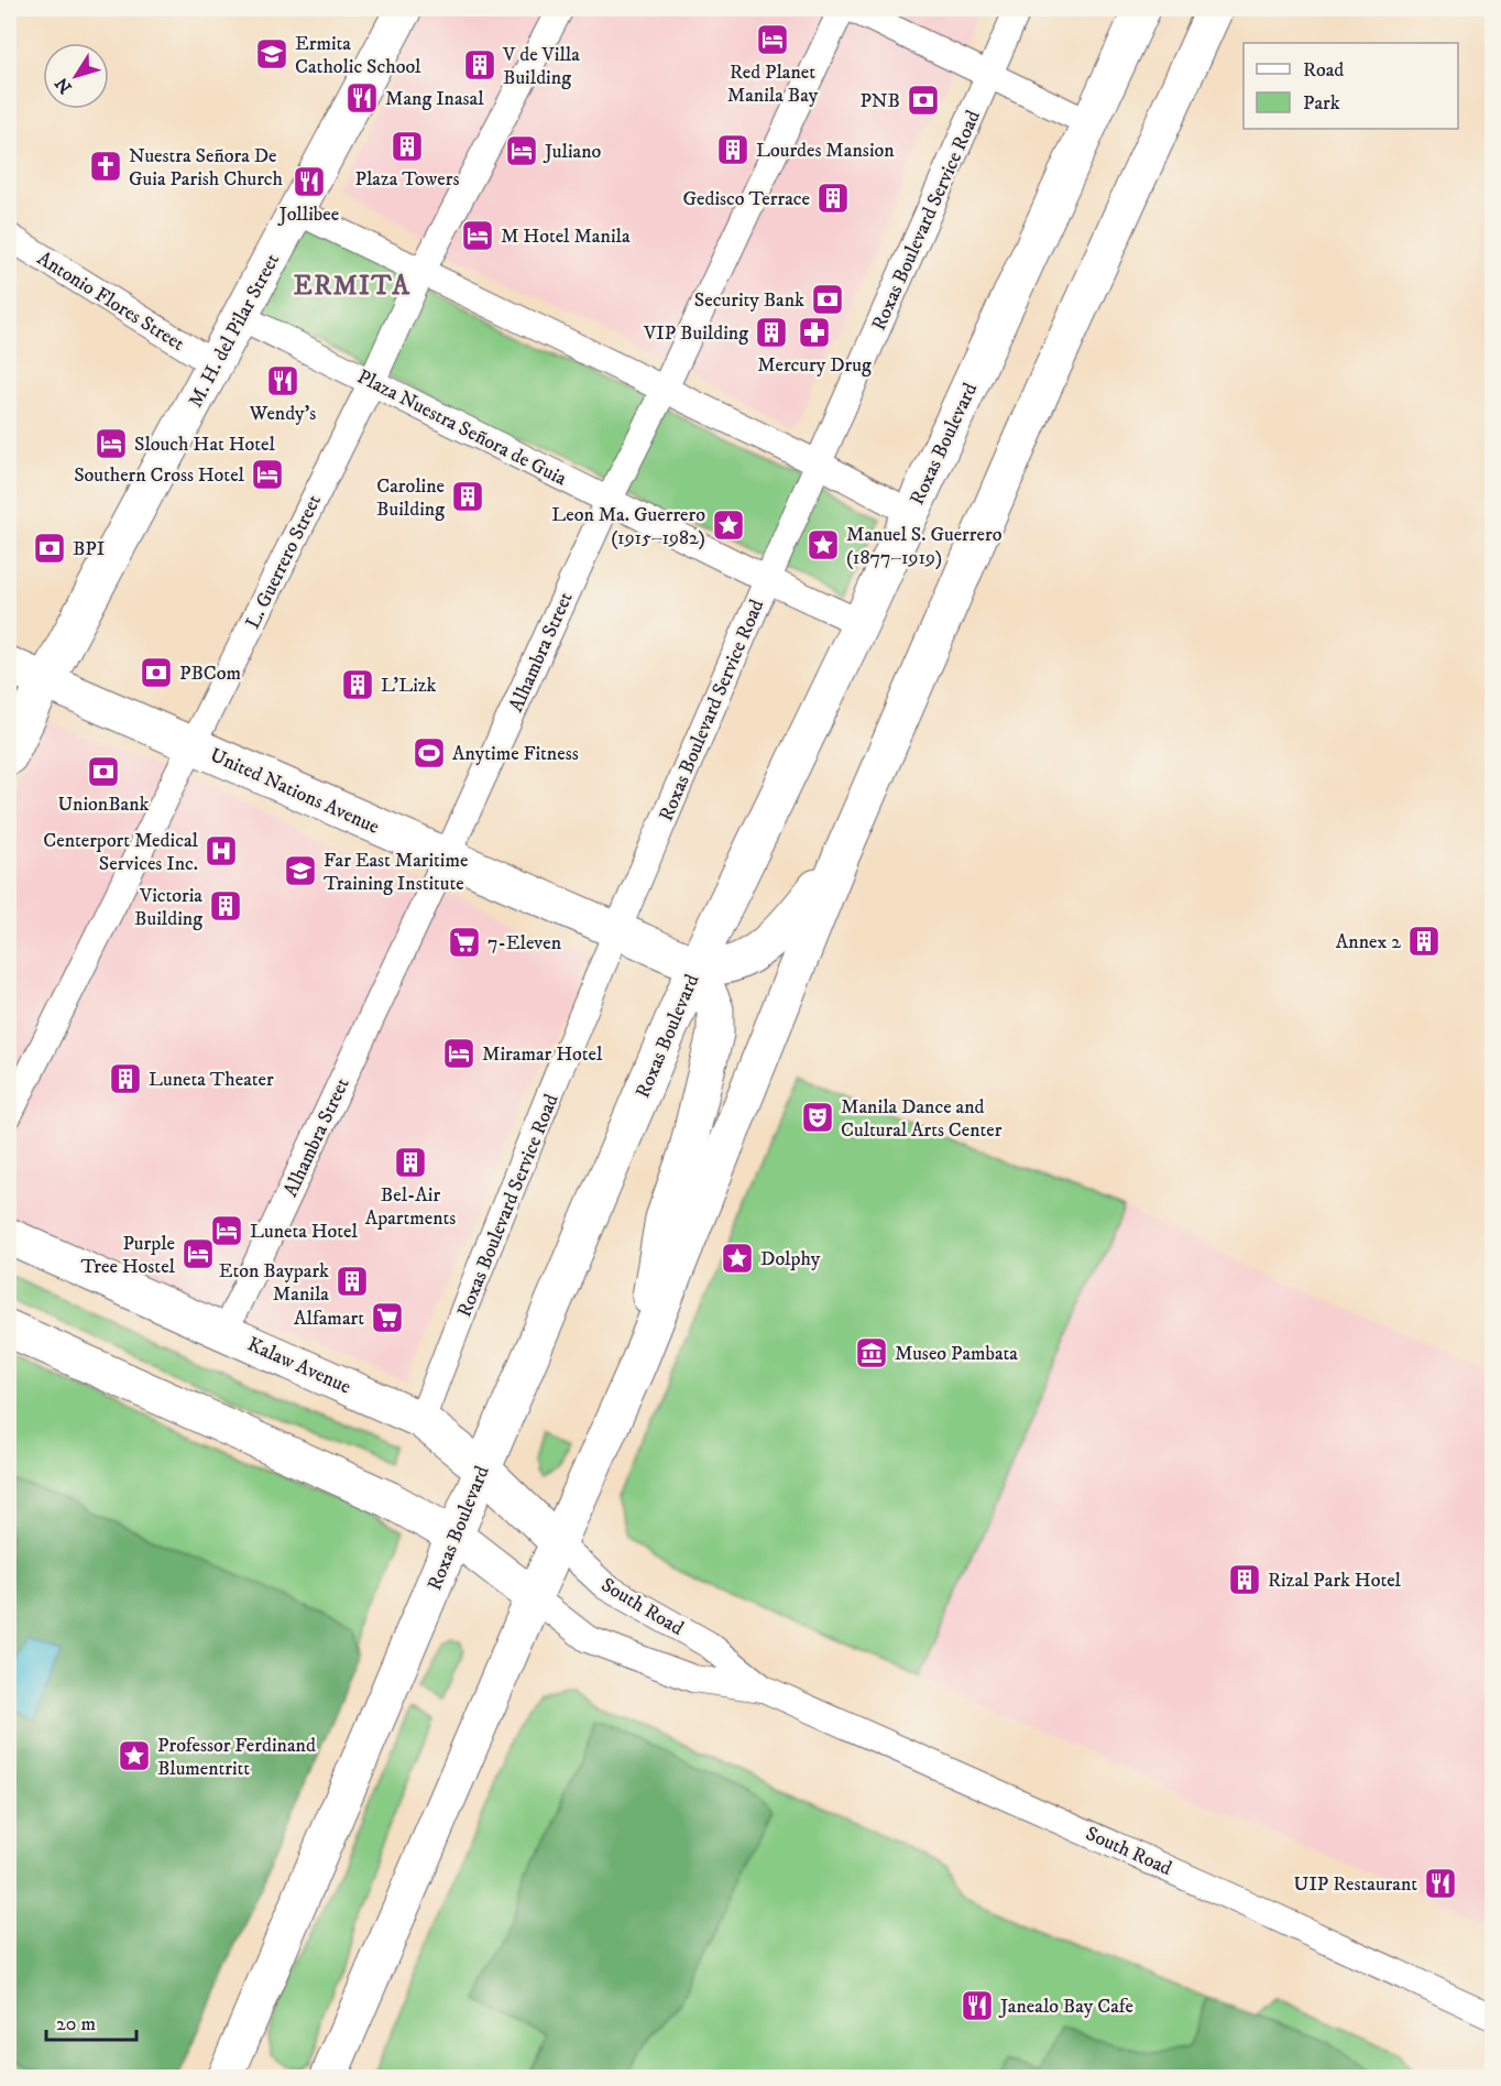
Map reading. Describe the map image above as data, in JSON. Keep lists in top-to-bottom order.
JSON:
{
  "streets": {
    "main road": [
      "M. H. del Pilar Street",
      "Roxas Boulevard",
      "United Nations Avenue",
      "Kalaw Avenue"
    ],
    "street": [
      "Roxas Boulevard Service Road",
      "Antonio Flores Street",
      "Plaza Nuestra Señora de Guia",
      "L. Guerrero Street",
      "Alhambra Street",
      "South Road"
    ]
  },
  "crossings": [
    ["Roxas Boulevard Service Road", "Plaza Nuestra Señora de Guia"],
    ["Roxas Boulevard Service Road", "United Nations Avenue"],
    ["Roxas Boulevard Service Road", "Kalaw Avenue"],
    ["Antonio Flores Street", "M. H. del Pilar Street"],
    ["M. H. del Pilar Street", "Plaza Nuestra Señora de Guia"],
    ["M. H. del Pilar Street", "United Nations Avenue"],
    ["Plaza Nuestra Señora de Guia", "Roxas Boulevard"],
    ["Plaza Nuestra Señora de Guia", "L. Guerrero Street"],
    ["Plaza Nuestra Señora de Guia", "Alhambra Street"],
    ["Roxas Boulevard", "United Nations Avenue"],
    ["Roxas Boulevard", "Kalaw Avenue"],
    ["L. Guerrero Street", "United Nations Avenue"],
    ["Alhambra Street", "United Nations Avenue"],
    ["Alhambra Street", "Kalaw Avenue"],
    ["Kalaw Avenue", "South Road"]
  ],
  "districts": ["ERMITA"],
  "places": {
    "hotel": [
      "Red Planet Manila Bay",
      "Juliano",
      "M Hotel Manila",
      "Slouch Hat Hotel",
      "Southern Cross Hotel",
      "Miramar Hotel",
      "Luneta Hotel",
      "Purple Tree Hostel"
    ],
    "school or university": ["Ermita Catholic School", "Far East Maritime Training Institute"],
    "building": [
      "V de Villa Building",
      "Plaza Towers",
      "Lourdes Mansion",
      "Gedisco Terrace",
      "VIP Building",
      "Caroline Building",
      "L'Lizk",
      "Victoria Building",
      "Annex 2",
      "Luneta Theater",
      "Bel-Air Apartments",
      "Eton Baypark Manila",
      "Rizal Park Hotel"
    ],
    "restaurant": [
      "Mang Inasal",
      "Jollibee",
      "Wendy's",
      "UIP Restaurant",
      "Janealo Bay Cafe"
    ],
    "bank": [
      "PNB",
      "Security Bank",
      "BPI",
      "PBCom",
      "UnionBank"
    ],
    "church": ["Nuestra Señora De Guia Parish Church"],
    "pharmacy": ["Mercury Drug"],
    "place": [
      "Leon Ma. Guerrero (1915–1982)",
      "Manuel S. Guerrero (1877–1919)",
      "Dolphy",
      "Professor Ferdinand Blumentritt"
    ],
    "sports": ["Anytime Fitness"],
    "hospital": ["Centerport Medical Services Inc."],
    "supermarket": ["7-Eleven", "Alfamart"],
    "theatre": ["Manila Dance and Cultural Arts Center"],
    "museum": ["Museo Pambata"]
  },
  "legend": ["Road", "Park"],
  "scale_bar": "20 m",
  "north": "bottom left"
}
